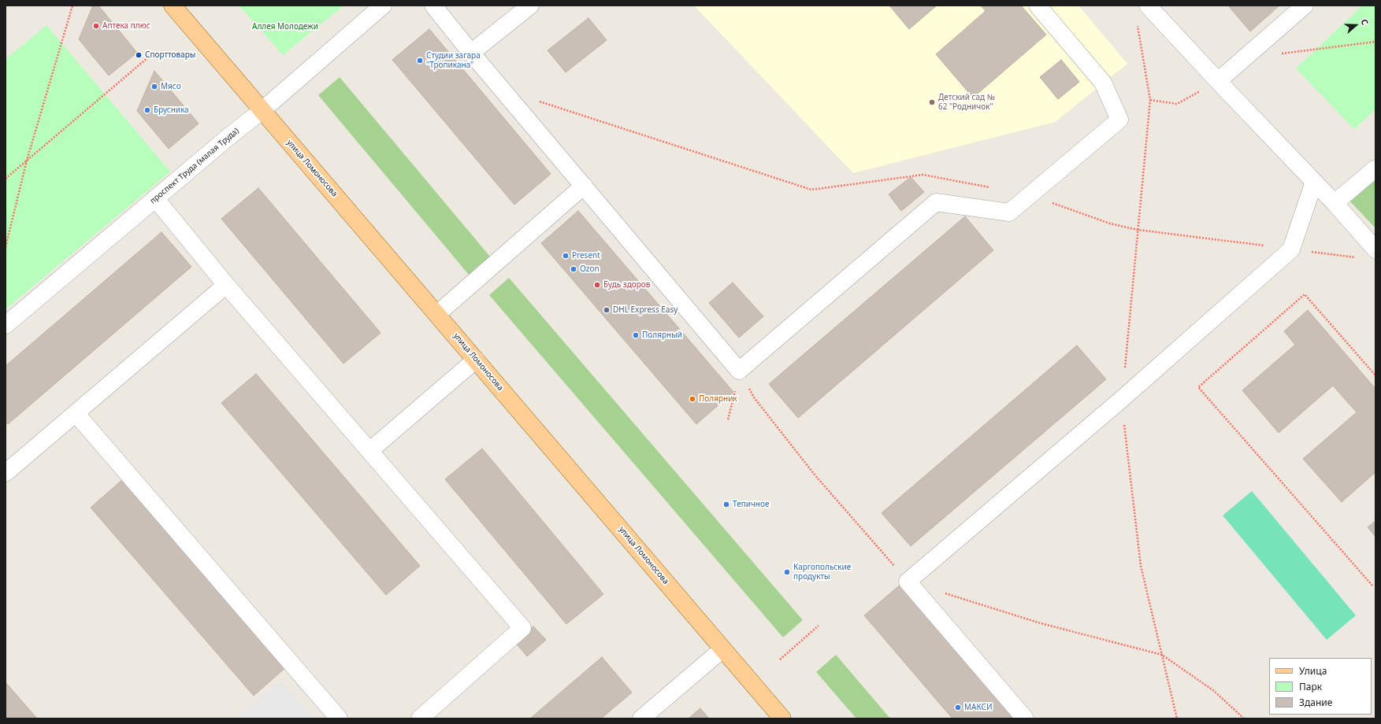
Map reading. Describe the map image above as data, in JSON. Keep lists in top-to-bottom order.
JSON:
{
  "streets": {
    "main road": ["улица Ломоносова"],
    "street": ["проспект Труда (малая Труда)"]
  },
  "crossings": [
    ["проспект Труда (малая Труда)", "улица Ломоносова"]
  ],
  "parks": ["Аллея Молодежи"],
  "places": [
    "Аптека плюс",
    "Спорттовары",
    "Студии загара \"Тропикана\"",
    "Мясо",
    "Детский сад № 62 \"Родничок\"",
    "Брусника",
    "Present",
    "Ozon",
    "Будь здоров",
    "DHL Express Easy",
    "Полярный",
    "Полярник",
    "Тепичное",
    "Каргопольские продукты",
    "МАКСИ"
  ],
  "legend": ["Улица", "Парк", "Здание"],
  "north": "right"
}
